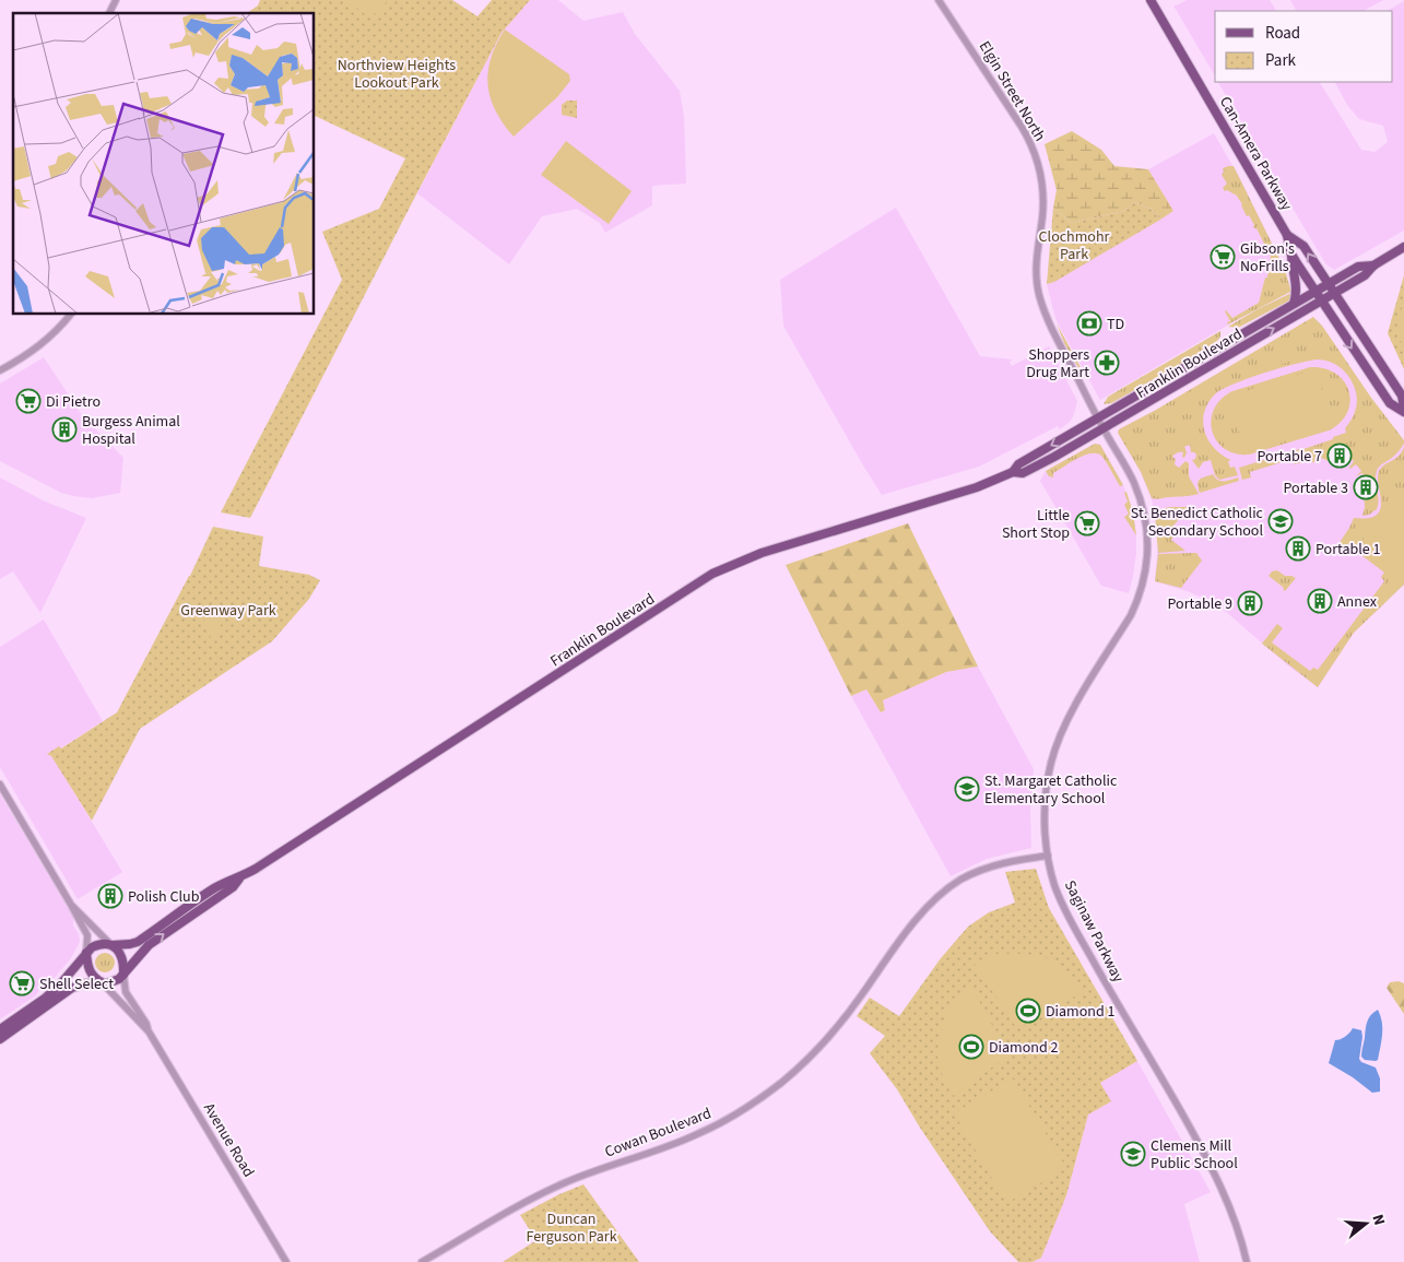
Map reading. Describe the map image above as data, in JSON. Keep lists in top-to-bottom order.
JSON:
{
  "streets": {
    "main road": ["Can-Amera Parkway", "Franklin Boulevard"],
    "street": [
      "Elgin Street North",
      "Saginaw Parkway",
      "Cowan Boulevard",
      "Avenue Road"
    ]
  },
  "crossings": [
    ["Elgin Street North", "Franklin Boulevard"],
    ["Elgin Street North", "Saginaw Parkway"],
    ["Can-Amera Parkway", "Franklin Boulevard"],
    ["Franklin Boulevard", "Saginaw Parkway"],
    ["Franklin Boulevard", "Avenue Road"],
    ["Saginaw Parkway", "Cowan Boulevard"]
  ],
  "parks": [
    "Northview Heights Lookout Park",
    "Clochmohr Park",
    "Greenway Park",
    "Duncan Ferguson Park"
  ],
  "places": {
    "supermarket": [
      "Gibson's NoFrills",
      "Di Pietro",
      "Little Short Stop",
      "Shell Select"
    ],
    "bank": ["TD"],
    "pharmacy": ["Shoppers Drug Mart"],
    "building": [
      "Burgess Animal Hospital",
      "Portable 7",
      "Portable 3",
      "Portable 1",
      "Annex",
      "Portable 9",
      "Polish Club"
    ],
    "school or university": ["St. Benedict Catholic Secondary School", "St. Margaret Catholic Elementary School", "Clemens Mill Public School"],
    "sports": ["Diamond 1", "Diamond 2"]
  },
  "legend": ["Road", "Park"],
  "north": "right"
}
